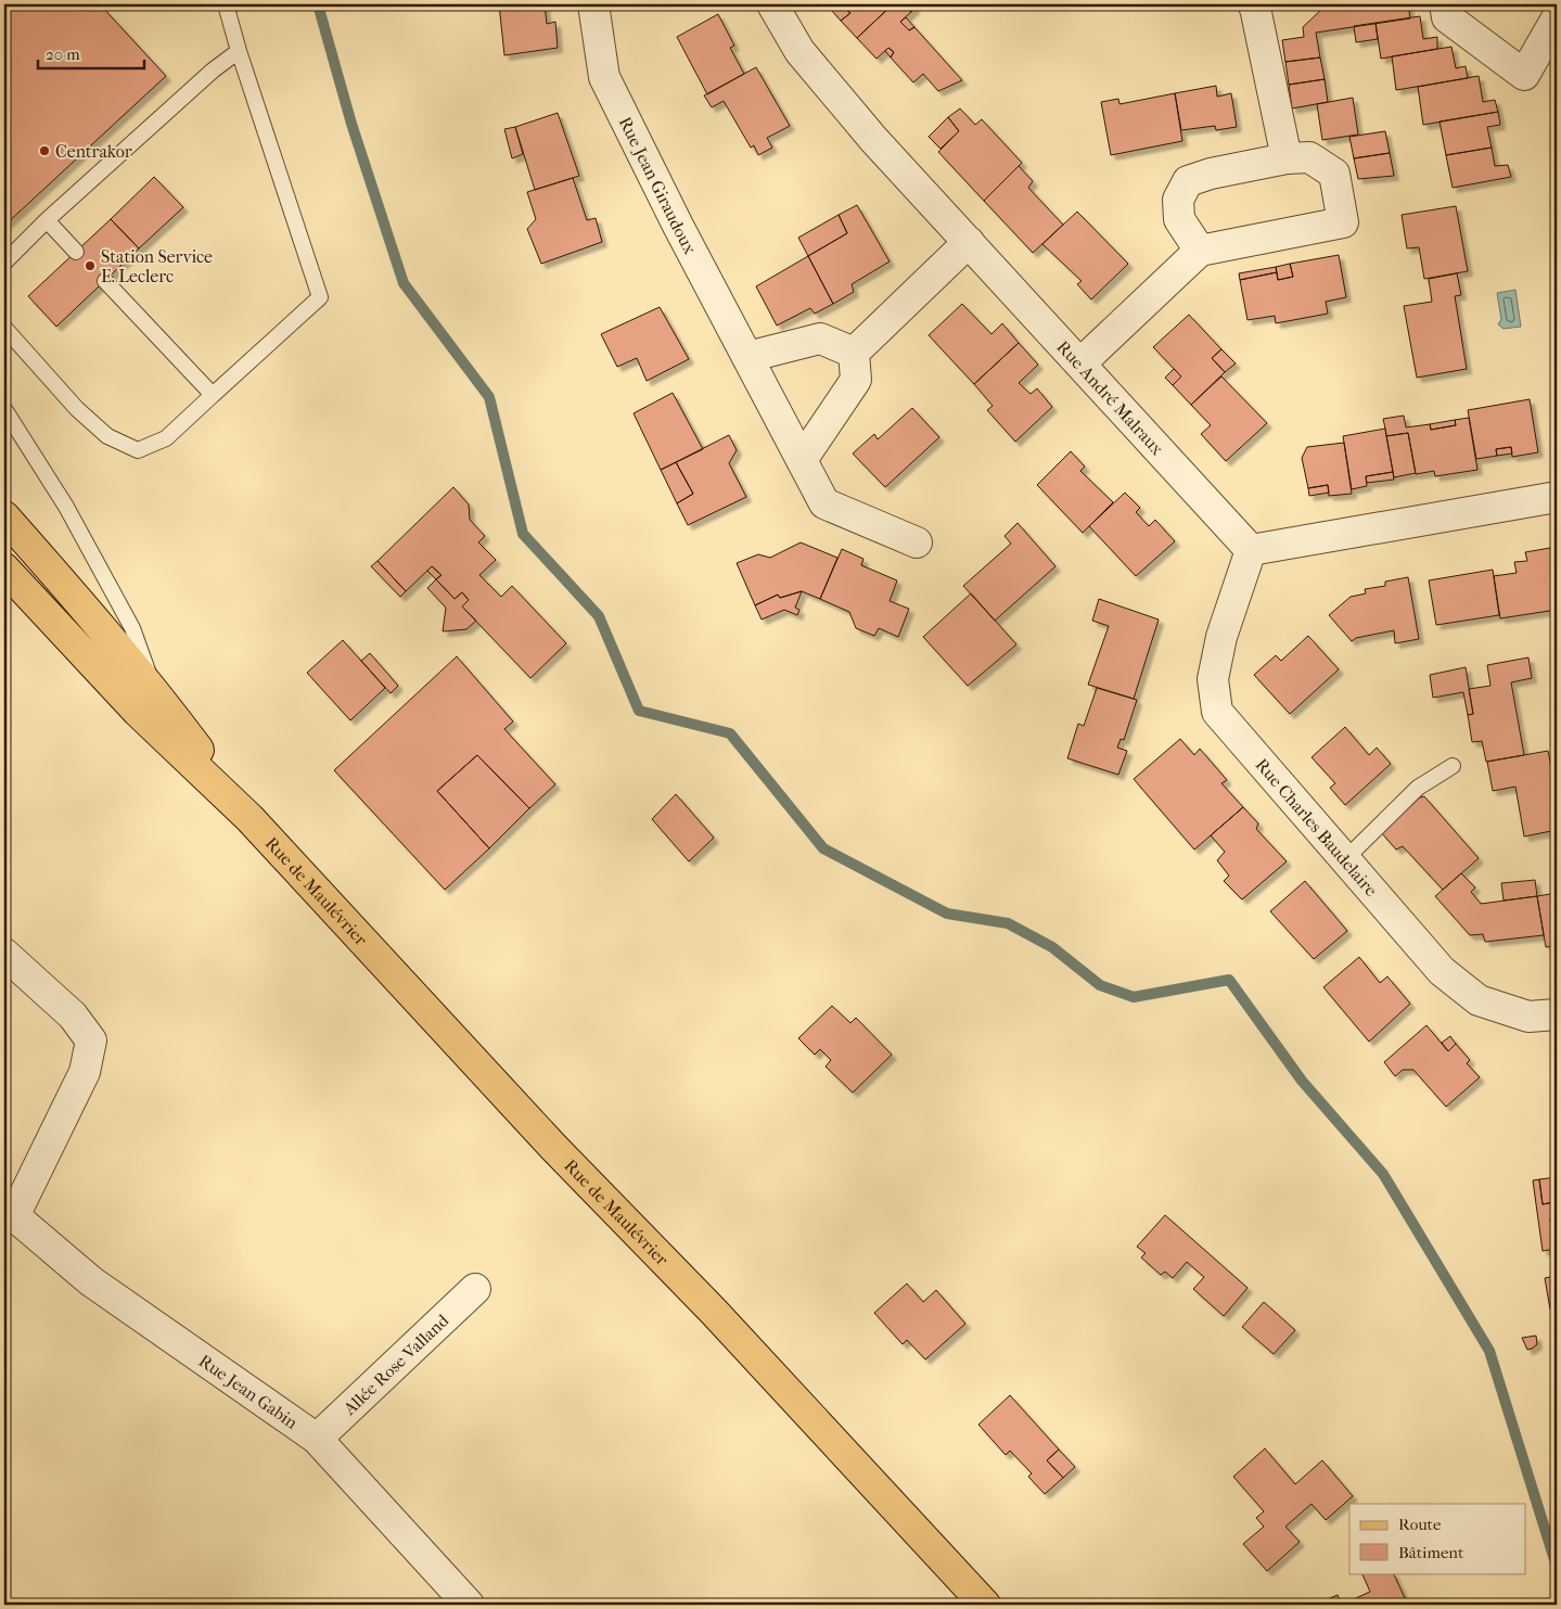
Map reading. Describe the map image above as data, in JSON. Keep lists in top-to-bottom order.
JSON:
{
  "streets": {
    "main road": ["Rue de Maulévrier"],
    "street": [
      "Rue Jean Giraudoux",
      "Rue André Malraux",
      "Rue Charles Baudelaire",
      "Allée Rose Valland",
      "Rue Jean Gabin"
    ]
  },
  "crossings": [
    ["Rue André Malraux", "Rue Charles Baudelaire"],
    ["Allée Rose Valland", "Rue Jean Gabin"]
  ],
  "places": ["Centrakor", "Station Service E. Leclerc"],
  "legend": ["Route", "Bâtiment"],
  "scale_bar": "20 m"
}
